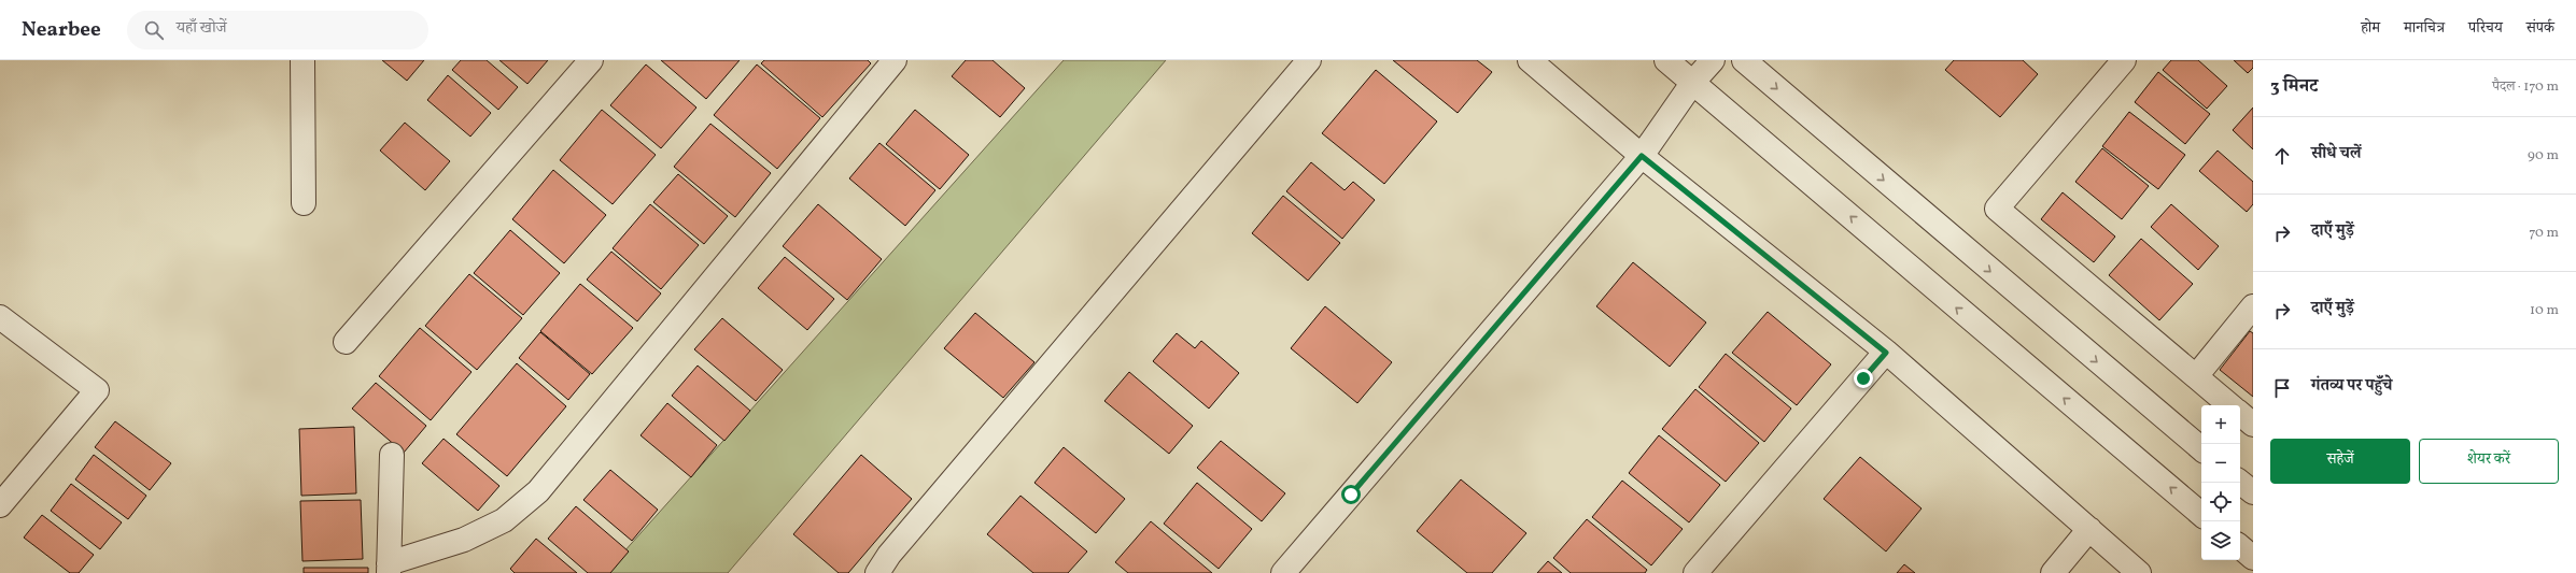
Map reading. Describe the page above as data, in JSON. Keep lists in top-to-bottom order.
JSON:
{
  "page": {
    "header": "Nearbee",
    "search": "यहाँ खोजें",
    "nav": [
      "होम",
      "मानचित्र",
      "परिचय",
      "संपर्क"
    ],
    "heading": ["3 मिनट", "पैदल · 170 m"],
    "list": [
      ["सीधे चलें", "90 m"],
      ["दाएँ मुड़ें", "70 m"],
      ["दाएँ मुड़ें", "10 m"],
      "गंतव्य पर पहुँचे"
    ],
    "map_buttons": ["+", "−"],
    "buttons": ["सहेजें", "शेयर करें"]
  }
}
